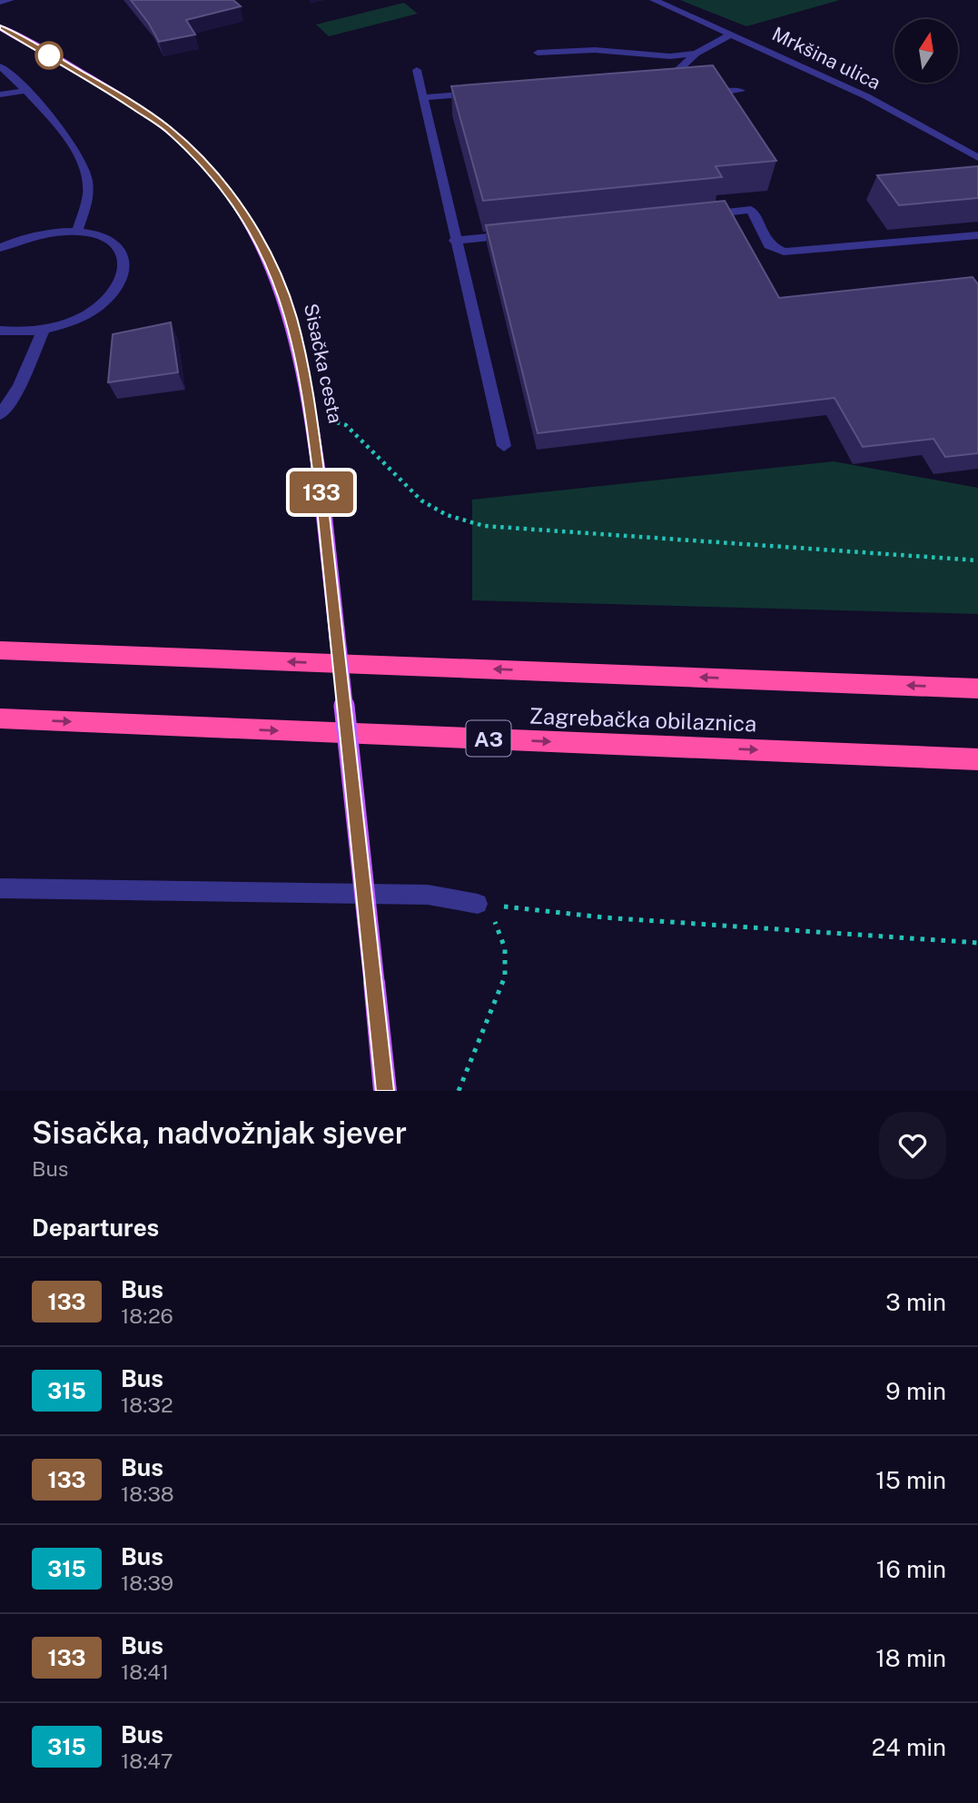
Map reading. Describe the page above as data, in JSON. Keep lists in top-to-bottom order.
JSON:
{
  "streets": {
    "highway": ["Zagrebačka obilaznica", "A3"],
    "main road": ["Sisačka cesta"],
    "street": ["Mrkšina ulica"]
  },
  "lines": ["bus line 133"],
  "north": "top",
  "page": {
    "on_map": "133",
    "heading": [
      ["Sisačka, nadvožnjak sjever", "Bus"],
      "Departures"
    ],
    "list": [
      {
        "mark": "133",
        "name": "Bus",
        "note": "18:26",
        "value": "3 min"
      },
      {
        "mark": "315",
        "name": "Bus",
        "note": "18:32",
        "value": "9 min"
      },
      {
        "mark": "133",
        "name": "Bus",
        "note": "18:38",
        "value": "15 min"
      },
      {
        "mark": "315",
        "name": "Bus",
        "note": "18:39",
        "value": "16 min"
      },
      {
        "mark": "133",
        "name": "Bus",
        "note": "18:41",
        "value": "18 min"
      },
      {
        "mark": "315",
        "name": "Bus",
        "note": "18:47",
        "value": "24 min"
      }
    ]
  }
}
